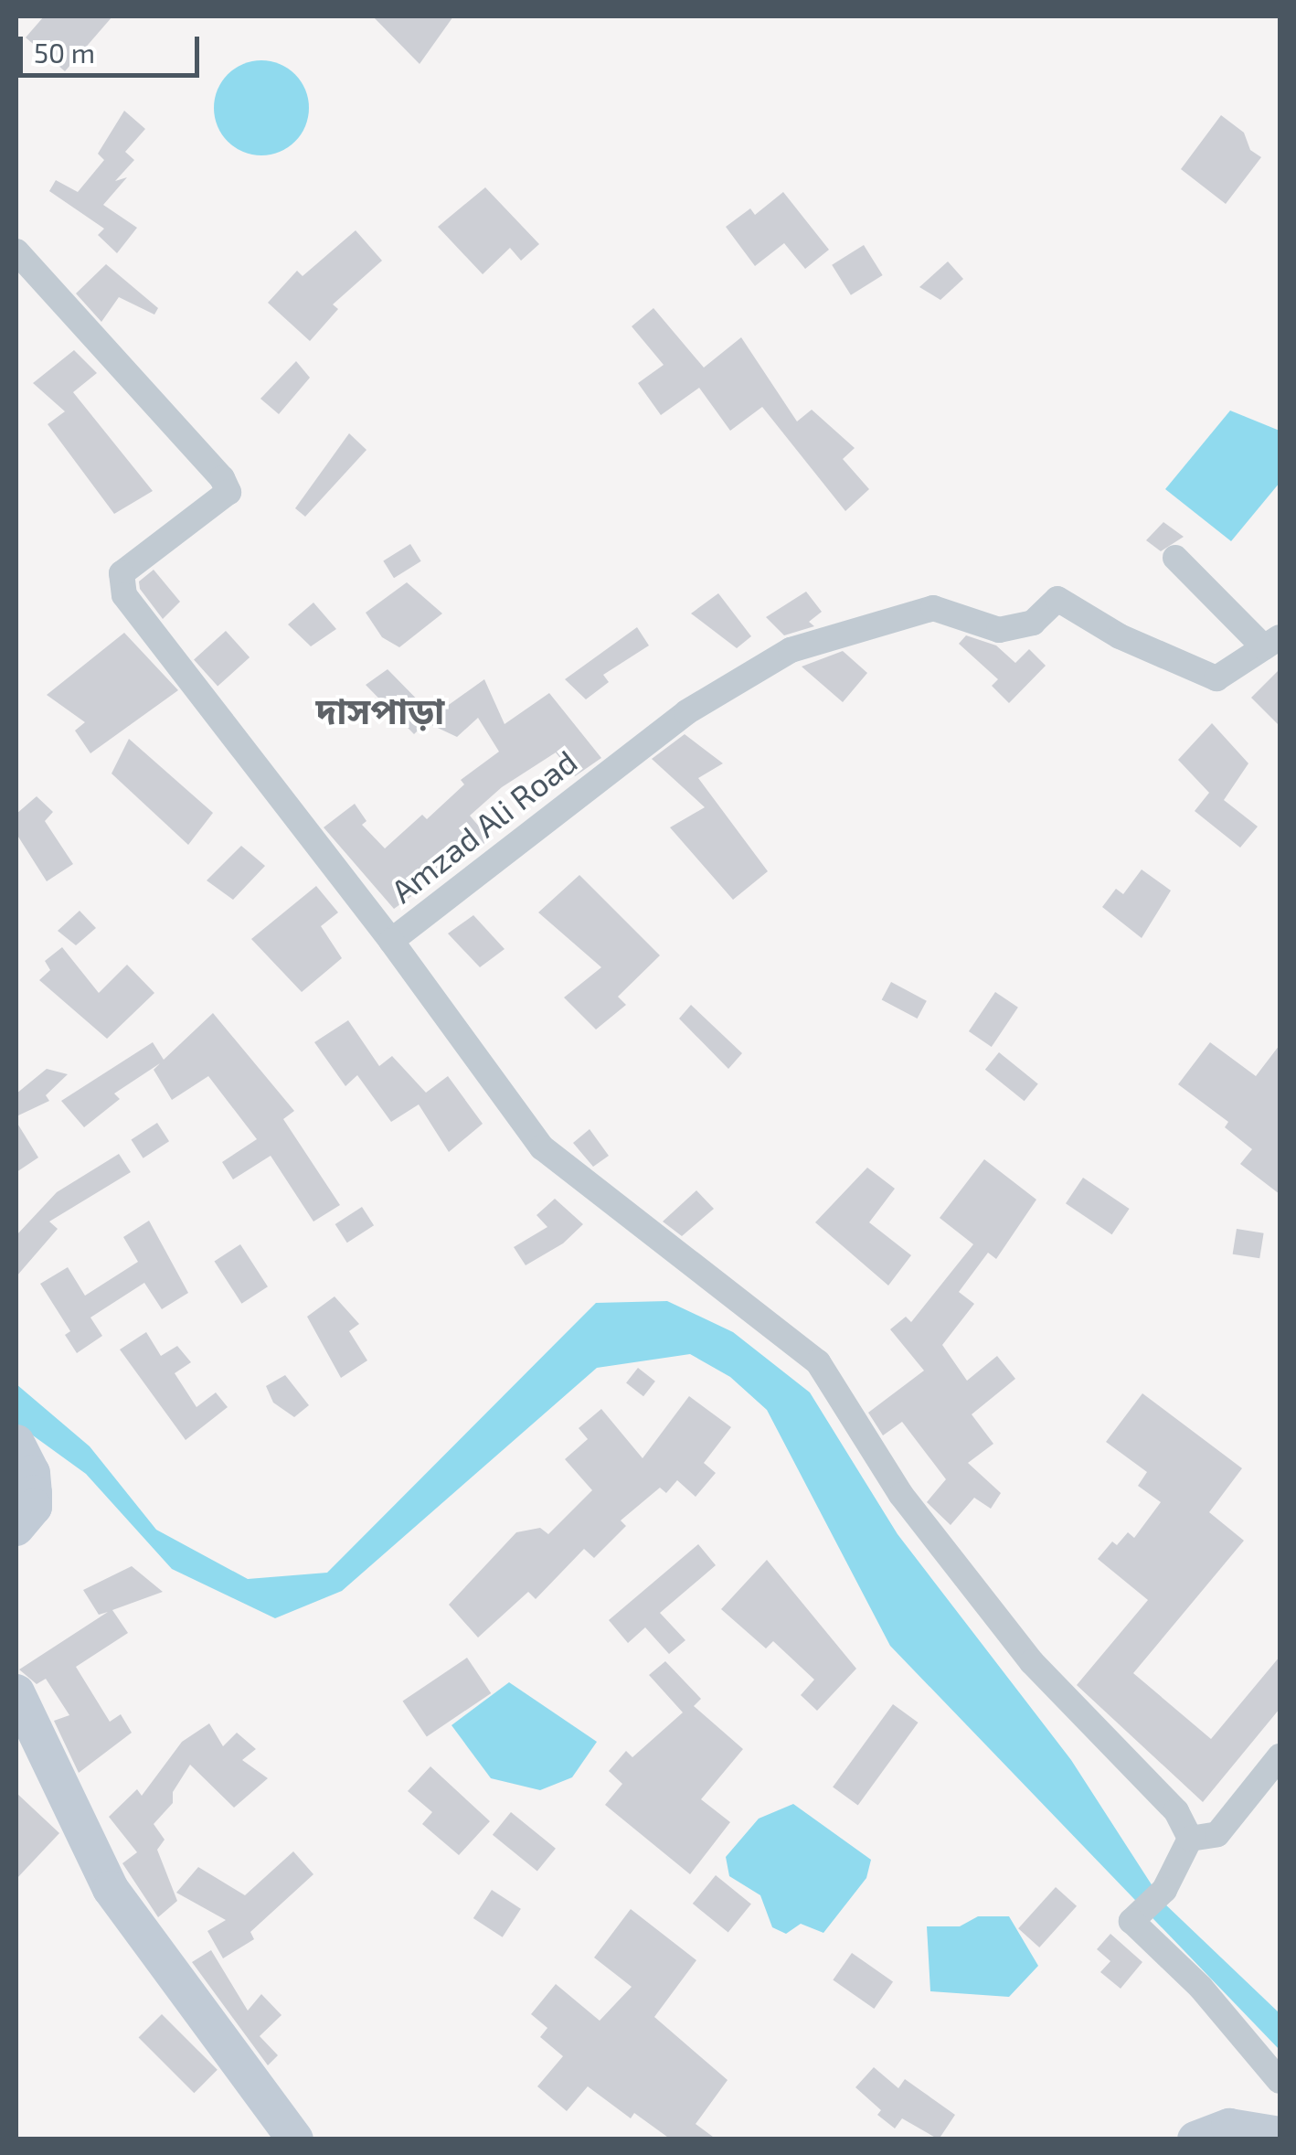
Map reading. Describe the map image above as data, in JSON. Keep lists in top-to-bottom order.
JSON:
{
  "streets": {
    "street": ["Amzad Ali Road"]
  },
  "districts": ["দাসপাড়া"],
  "scale_bar": "50 m"
}
